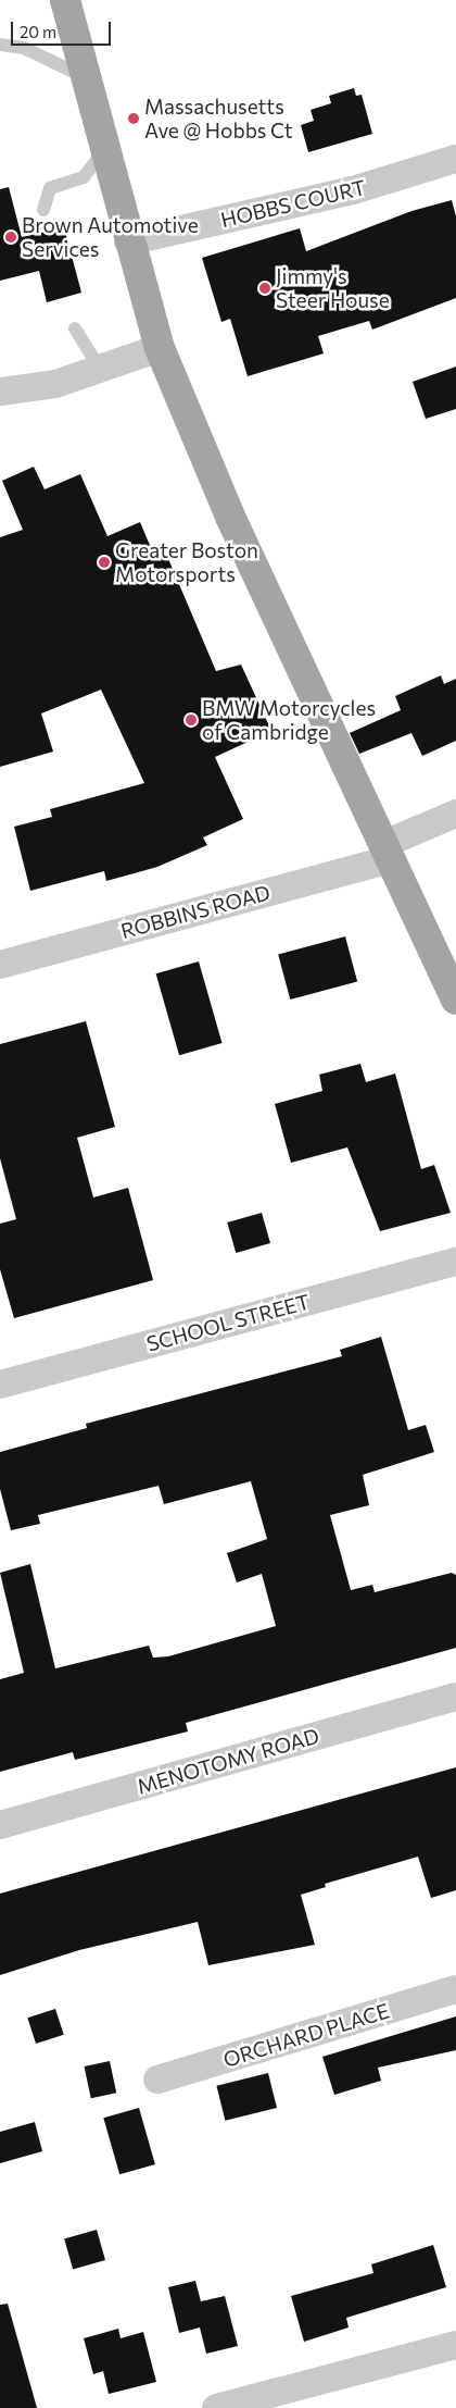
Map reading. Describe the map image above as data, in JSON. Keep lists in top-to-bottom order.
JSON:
{
  "streets": {
    "street": [
      "HOBBS COURT",
      "ROBBINS ROAD",
      "SCHOOL STREET",
      "MENOTOMY ROAD",
      "ORCHARD PLACE"
    ]
  },
  "places": [
    "Massachusetts Ave @ Hobbs Ct",
    "Brown Automotive Services",
    "Jimmy's Steer House",
    "Greater Boston Motorsports",
    "BMW Motorcycles of Cambridge"
  ],
  "scale_bar": "20 m"
}
